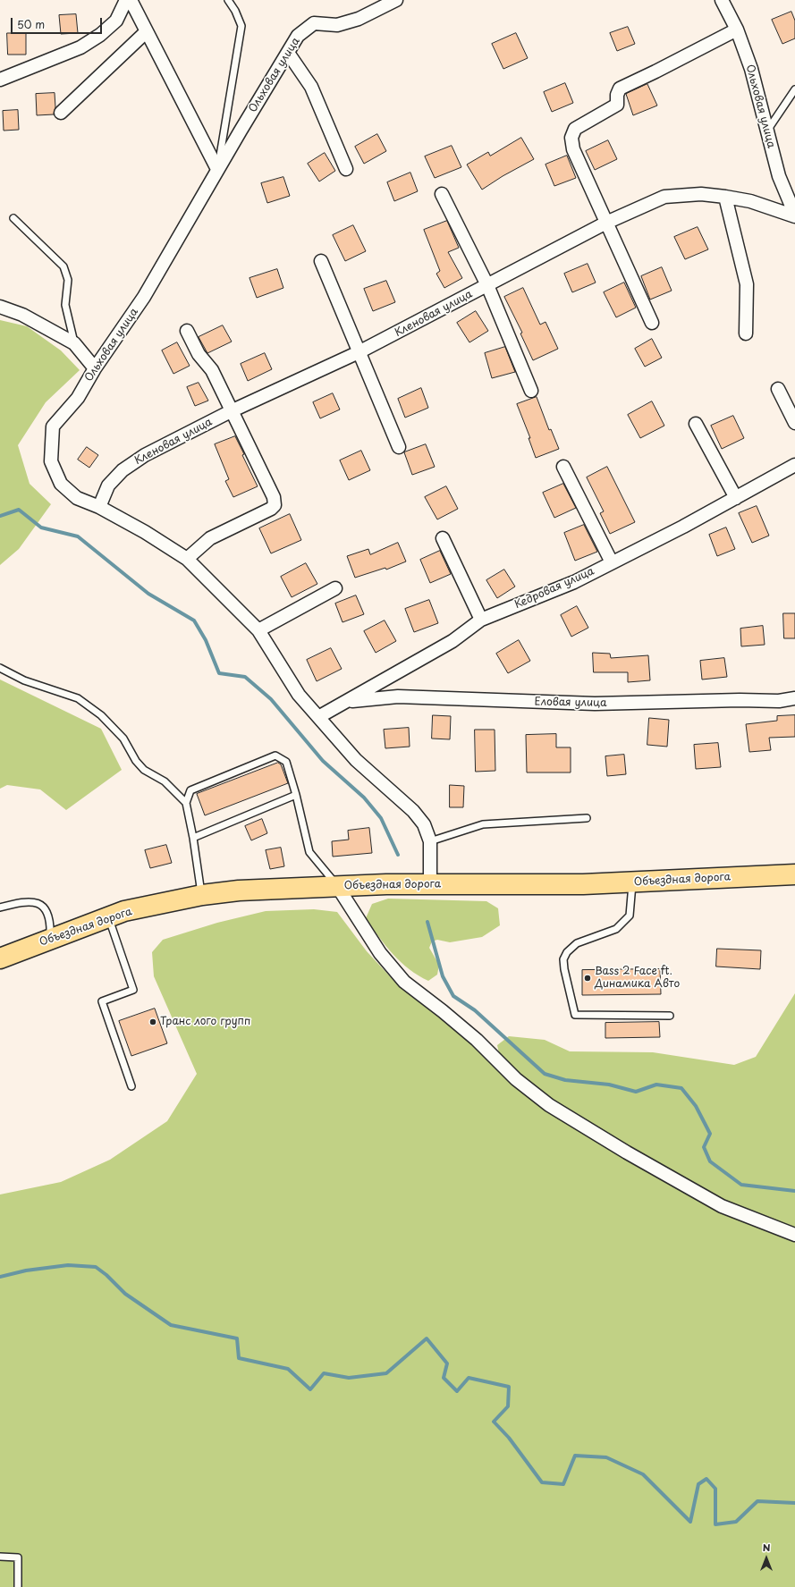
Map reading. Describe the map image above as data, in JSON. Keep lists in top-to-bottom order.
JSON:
{
  "streets": {
    "main road": ["Объездная дорога"],
    "street": [
      "Ольховая улица",
      "Кленовая улица",
      "Кедровая улица",
      "Еловая улица"
    ]
  },
  "crossings": [
    ["Ольховая улица", "Кленовая улица"],
    ["Ольховая улица", "Кедровая улица"],
    ["Ольховая улица", "Объездная дорога"],
    ["Кедровая улица", "Еловая улица"]
  ],
  "places": ["Bass 2 Face ft. Динамика Авто", "Транс лого групп"],
  "scale_bar": "50 m",
  "north": "top"
}
